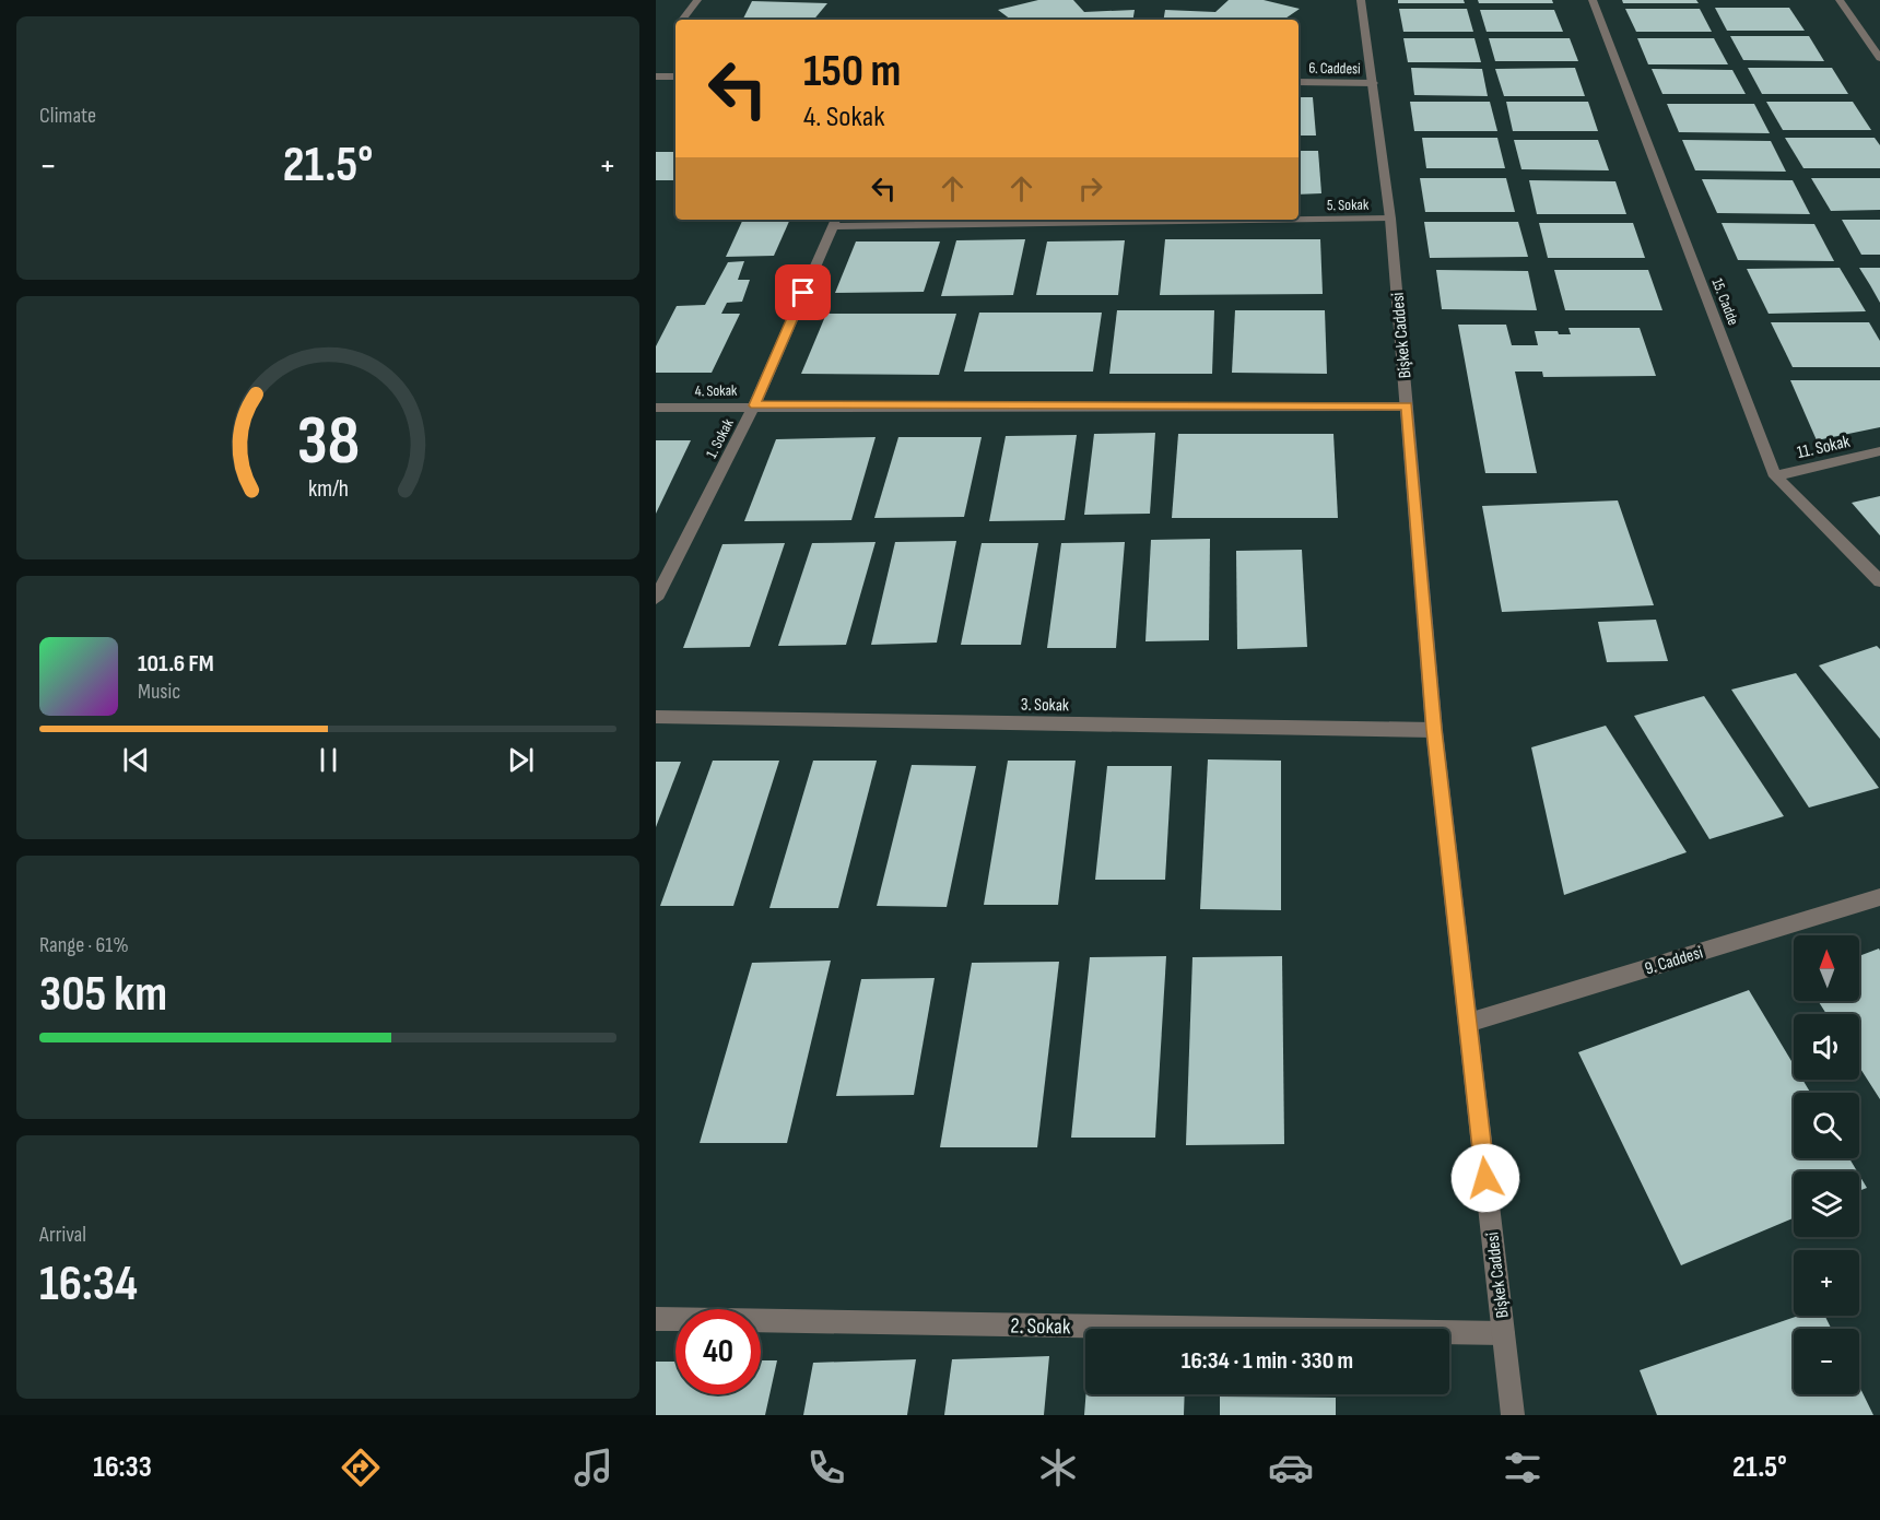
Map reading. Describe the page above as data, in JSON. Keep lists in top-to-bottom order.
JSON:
{
  "streets": {
    "street": [
      "6. Caddesi",
      "5. Sokak",
      "15. Cadde",
      "Bişkek Caddesi",
      "4. Sokak",
      "1. Sokak",
      "11. Sokak",
      "3. Sokak",
      "9. Caddesi",
      "2. Sokak"
    ]
  },
  "crossings": [
    ["6. Caddesi", "Bişkek Caddesi"],
    ["5. Sokak", "Bişkek Caddesi"],
    ["5. Sokak", "1. Sokak"],
    ["15. Cadde", "11. Sokak"],
    ["Bişkek Caddesi", "4. Sokak"],
    ["Bişkek Caddesi", "3. Sokak"],
    ["Bişkek Caddesi", "9. Caddesi"],
    ["Bişkek Caddesi", "2. Sokak"],
    ["4. Sokak", "1. Sokak"]
  ],
  "north": "top",
  "page": {
    "tile": [
      "Climate",
      ["Range · 61%", "305 km"],
      ["Arrival", "16:34"]
    ],
    "turn": ["150 m", "4. Sokak"],
    "heat": ["−", "21.5°", "+"],
    "song": ["101.6 FM", "Music"],
    "map_buttons": ["+", "−"],
    "limit": "40",
    "trip": "16:34 · 1 min · 330 m",
    "tabs": ["16:33", "21.5°"],
    "gauge": ["38", "km/h"]
  }
}
